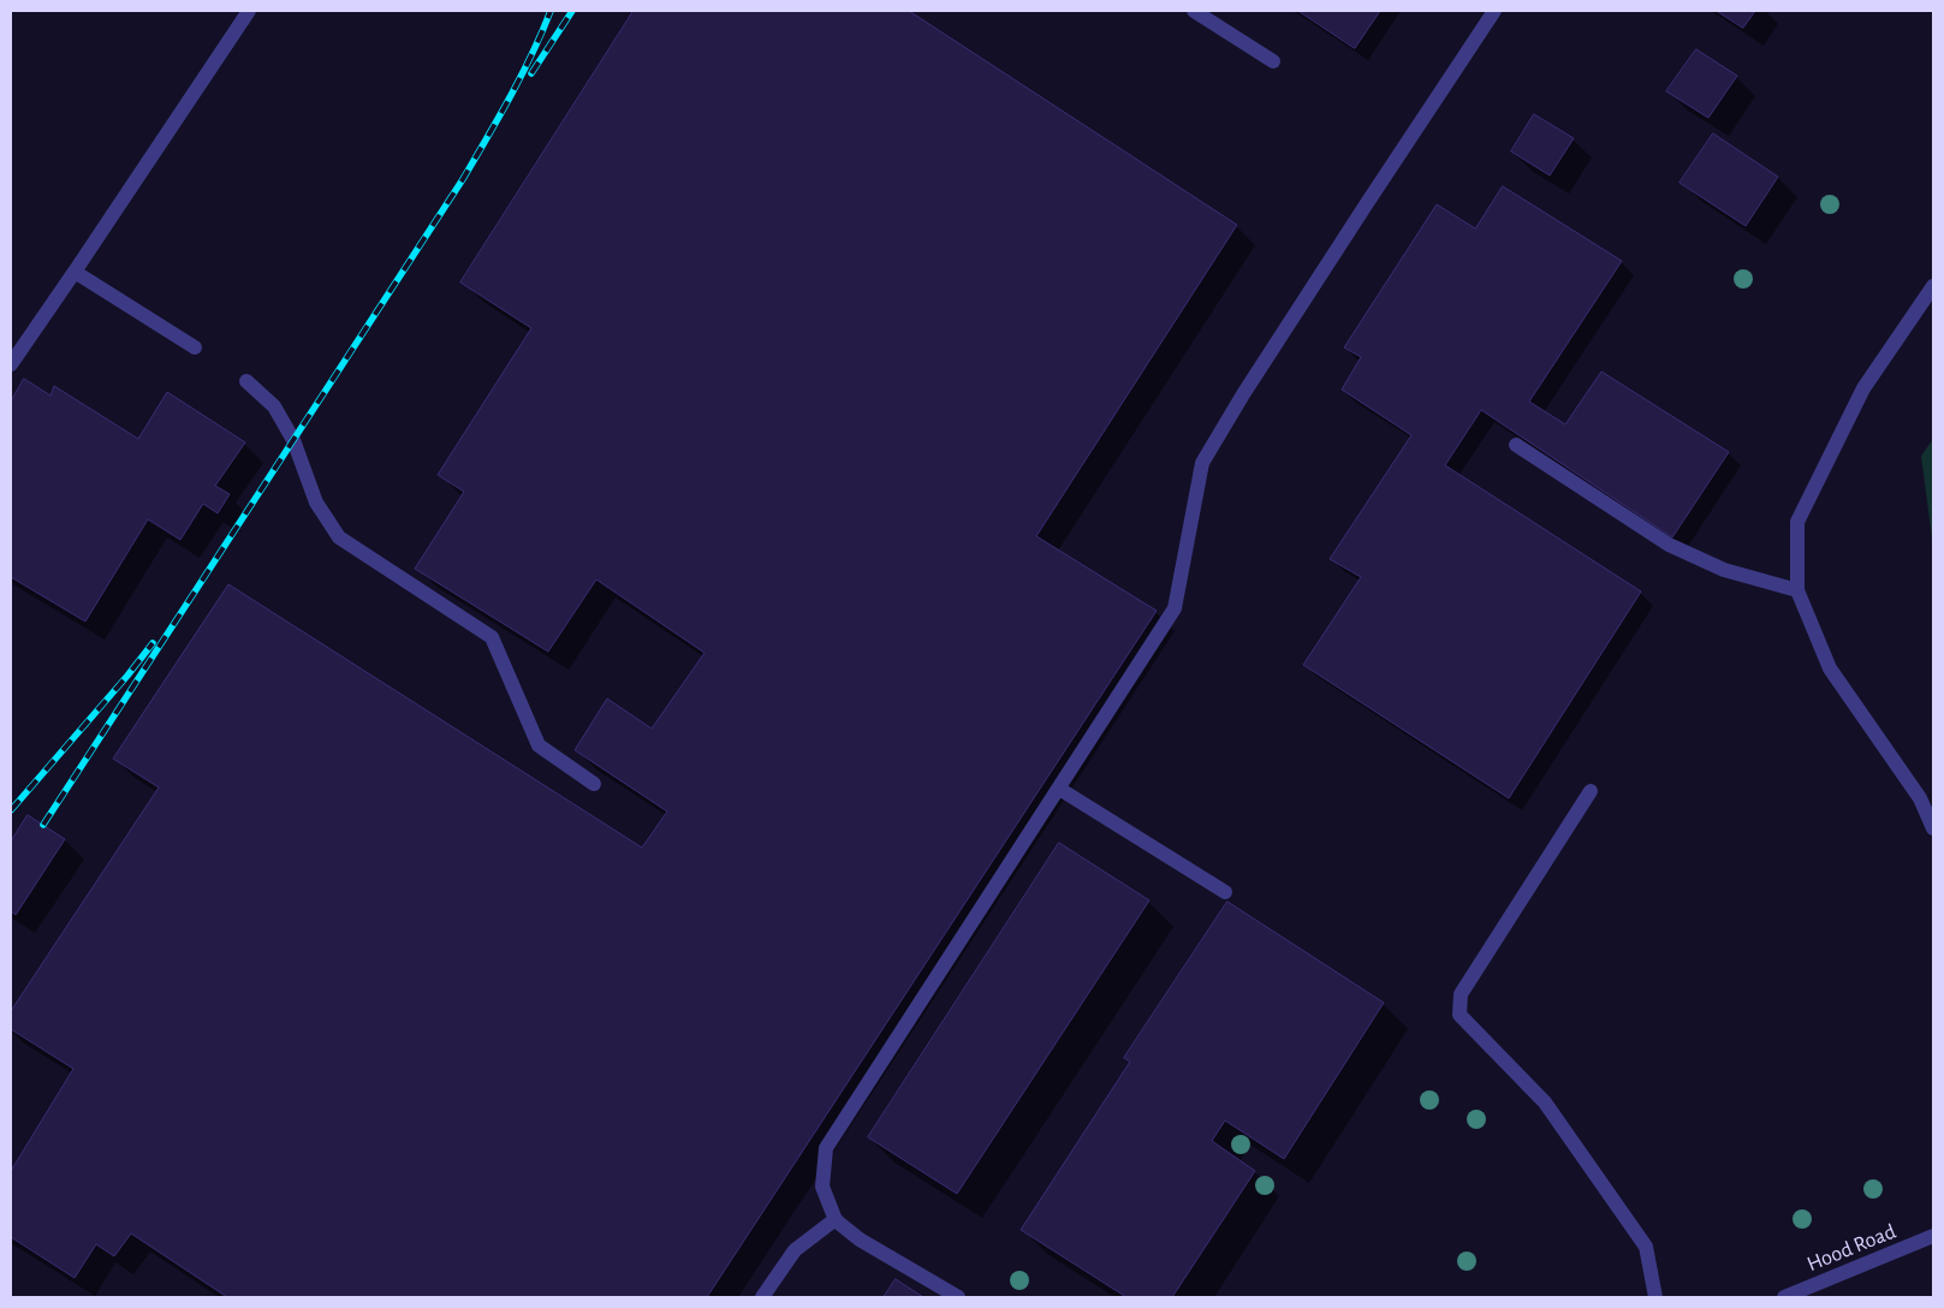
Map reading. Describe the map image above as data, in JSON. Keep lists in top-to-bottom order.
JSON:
{
  "streets": {
    "street": ["Hood Road"]
  }
}
